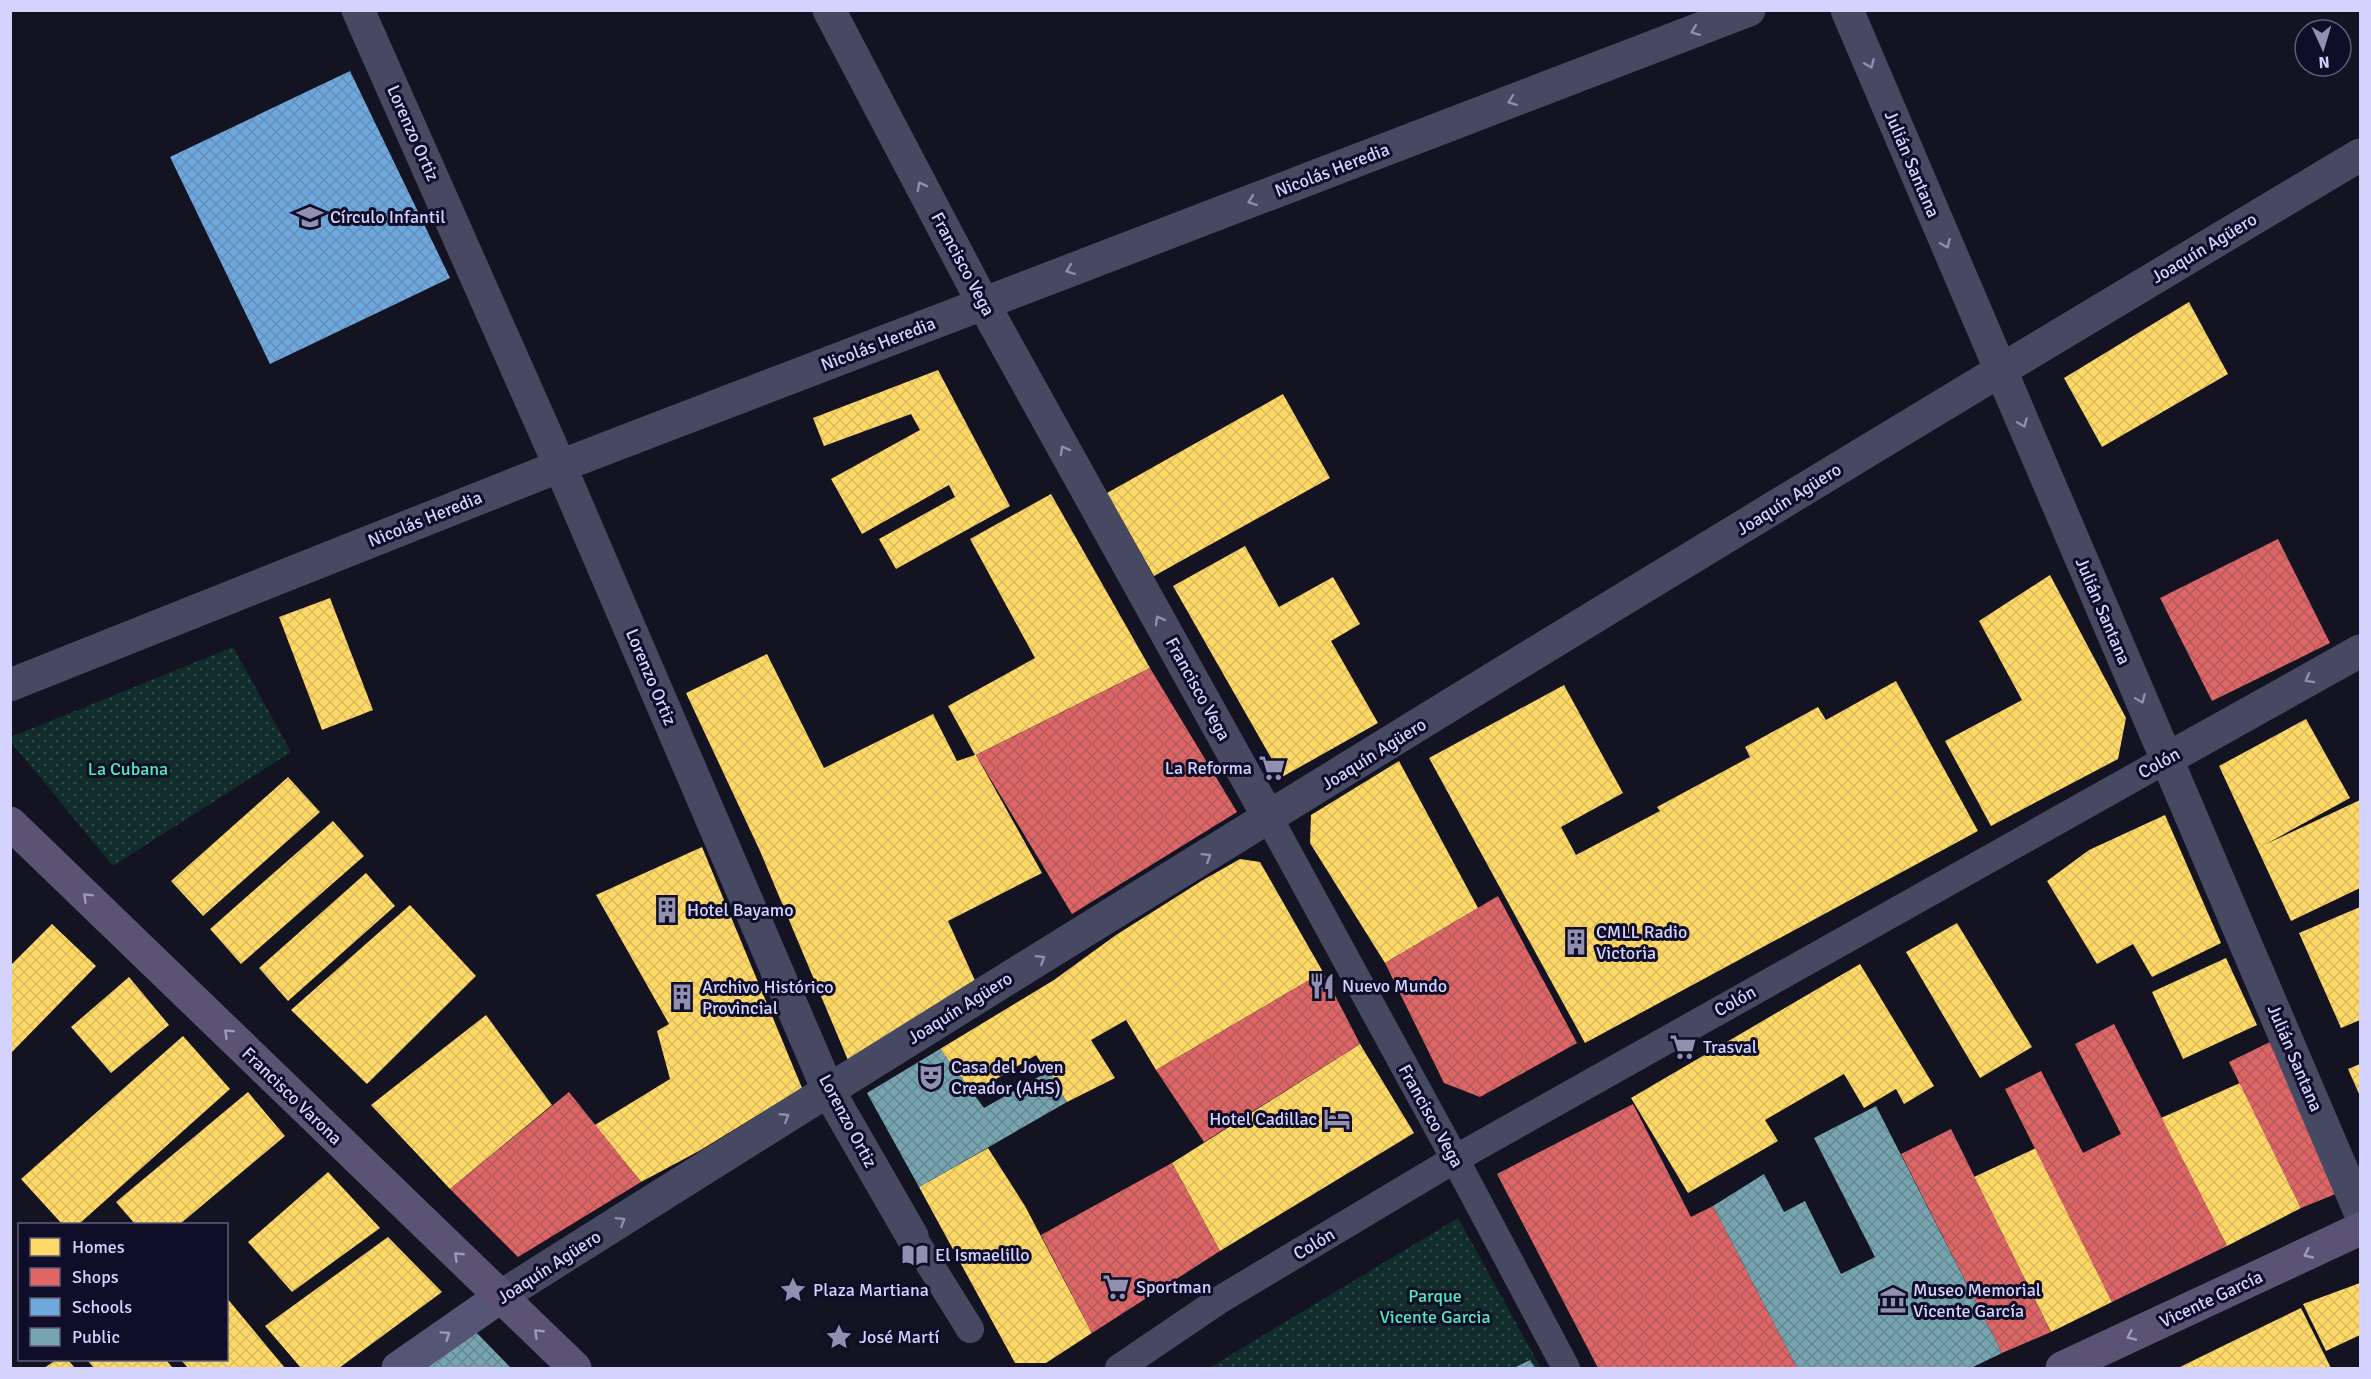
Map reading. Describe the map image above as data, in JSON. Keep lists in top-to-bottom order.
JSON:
{
  "streets": {
    "main road": ["Joaquín Agüero", "Francisco Varona", "Vicente García"],
    "street": [
      "Lorenzo Ortiz",
      "Julián Santana",
      "Nicolás Heredia",
      "Francisco Vega",
      "Colón"
    ]
  },
  "crossings": [
    ["Lorenzo Ortiz", "Nicolás Heredia"],
    ["Lorenzo Ortiz", "Joaquín Agüero"],
    ["Julián Santana", "Joaquín Agüero"],
    ["Julián Santana", "Colón"],
    ["Nicolás Heredia", "Francisco Vega"],
    ["Joaquín Agüero", "Francisco Vega"],
    ["Joaquín Agüero", "Francisco Varona"],
    ["Francisco Vega", "Colón"]
  ],
  "one_way": [
    "Julián Santana",
    "Nicolás Heredia",
    "Joaquín Agüero",
    "Francisco Vega",
    "Francisco Varona",
    "Vicente García"
  ],
  "parks": ["La Cubana", "Parque Vicente Garcia"],
  "places": {
    "school or university": ["Círculo Infantil"],
    "supermarket": ["La Reforma", "Trasval", "Sportman"],
    "building": ["Hotel Bayamo", "CMLL Radio Victoria", "Archivo Histórico Provincial"],
    "restaurant": ["Nuevo Mundo"],
    "theatre": ["Casa del Joven Creador (AHS)"],
    "hotel": ["Hotel Cadillac"],
    "library": ["El Ismaelillo"],
    "place": ["Plaza Martiana", "José Martí"],
    "museum": ["Museo Memorial Vicente García"]
  },
  "legend": [
    "Homes",
    "Shops",
    "Schools",
    "Public"
  ],
  "north": "bottom"
}
